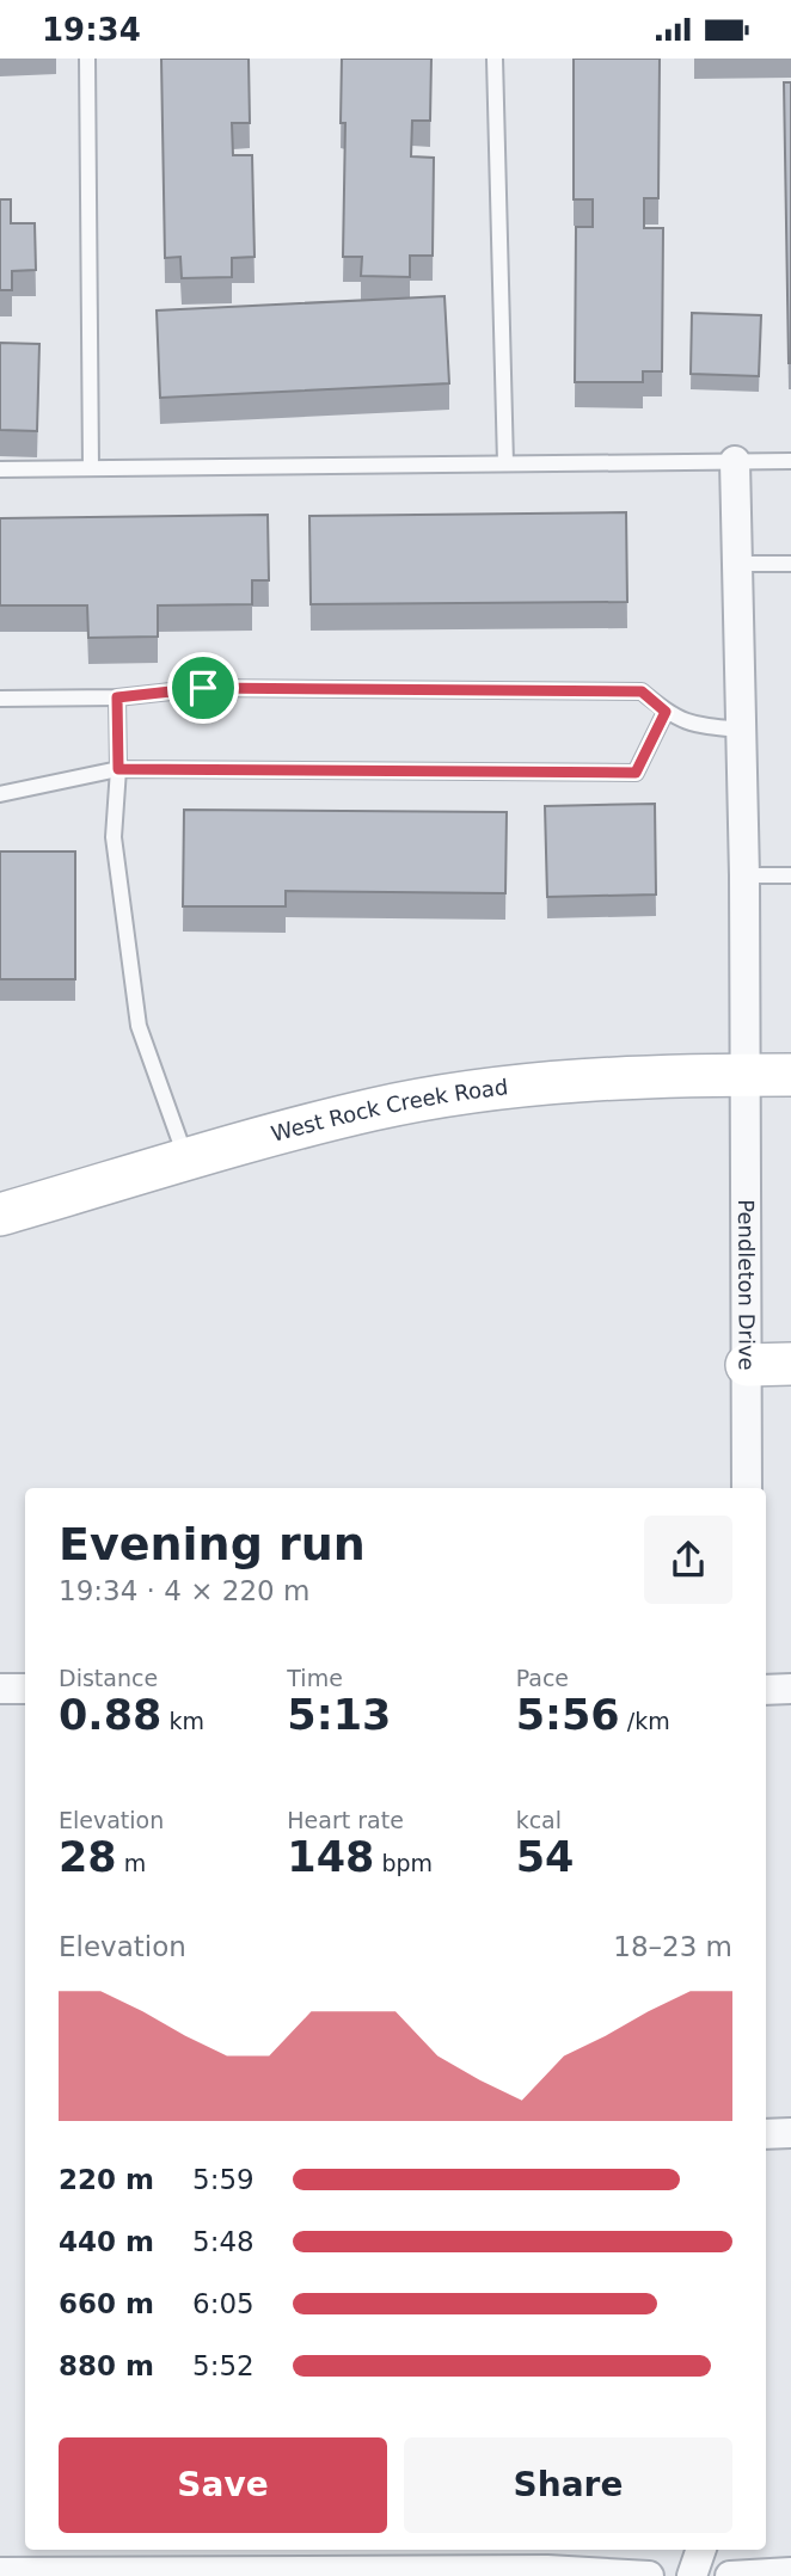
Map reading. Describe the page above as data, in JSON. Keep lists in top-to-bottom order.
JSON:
{
  "streets": {
    "main road": ["West Rock Creek Road"],
    "street": ["Pendleton Drive"]
  },
  "crossings": [
    ["West Rock Creek Road", "Pendleton Drive"]
  ],
  "page": {
    "status": "19:34",
    "heading": ["Evening run", "19:34 · 4 × 220 m"],
    "stats": [
      ["Distance", "0.88 km"],
      ["Time", "5:13"],
      ["Pace", "5:56 /km"],
      ["Elevation", "28 m"],
      ["Heart rate", "148 bpm"],
      ["kcal", "54"]
    ],
    "chart": ["Elevation", "18–23 m"],
    "list": [
      {
        "name": "220 m",
        "note": "5:59"
      },
      {
        "name": "440 m",
        "note": "5:48"
      },
      {
        "name": "660 m",
        "note": "6:05"
      },
      {
        "name": "880 m",
        "note": "5:52"
      }
    ],
    "buttons": ["Save", "Share"]
  }
}
